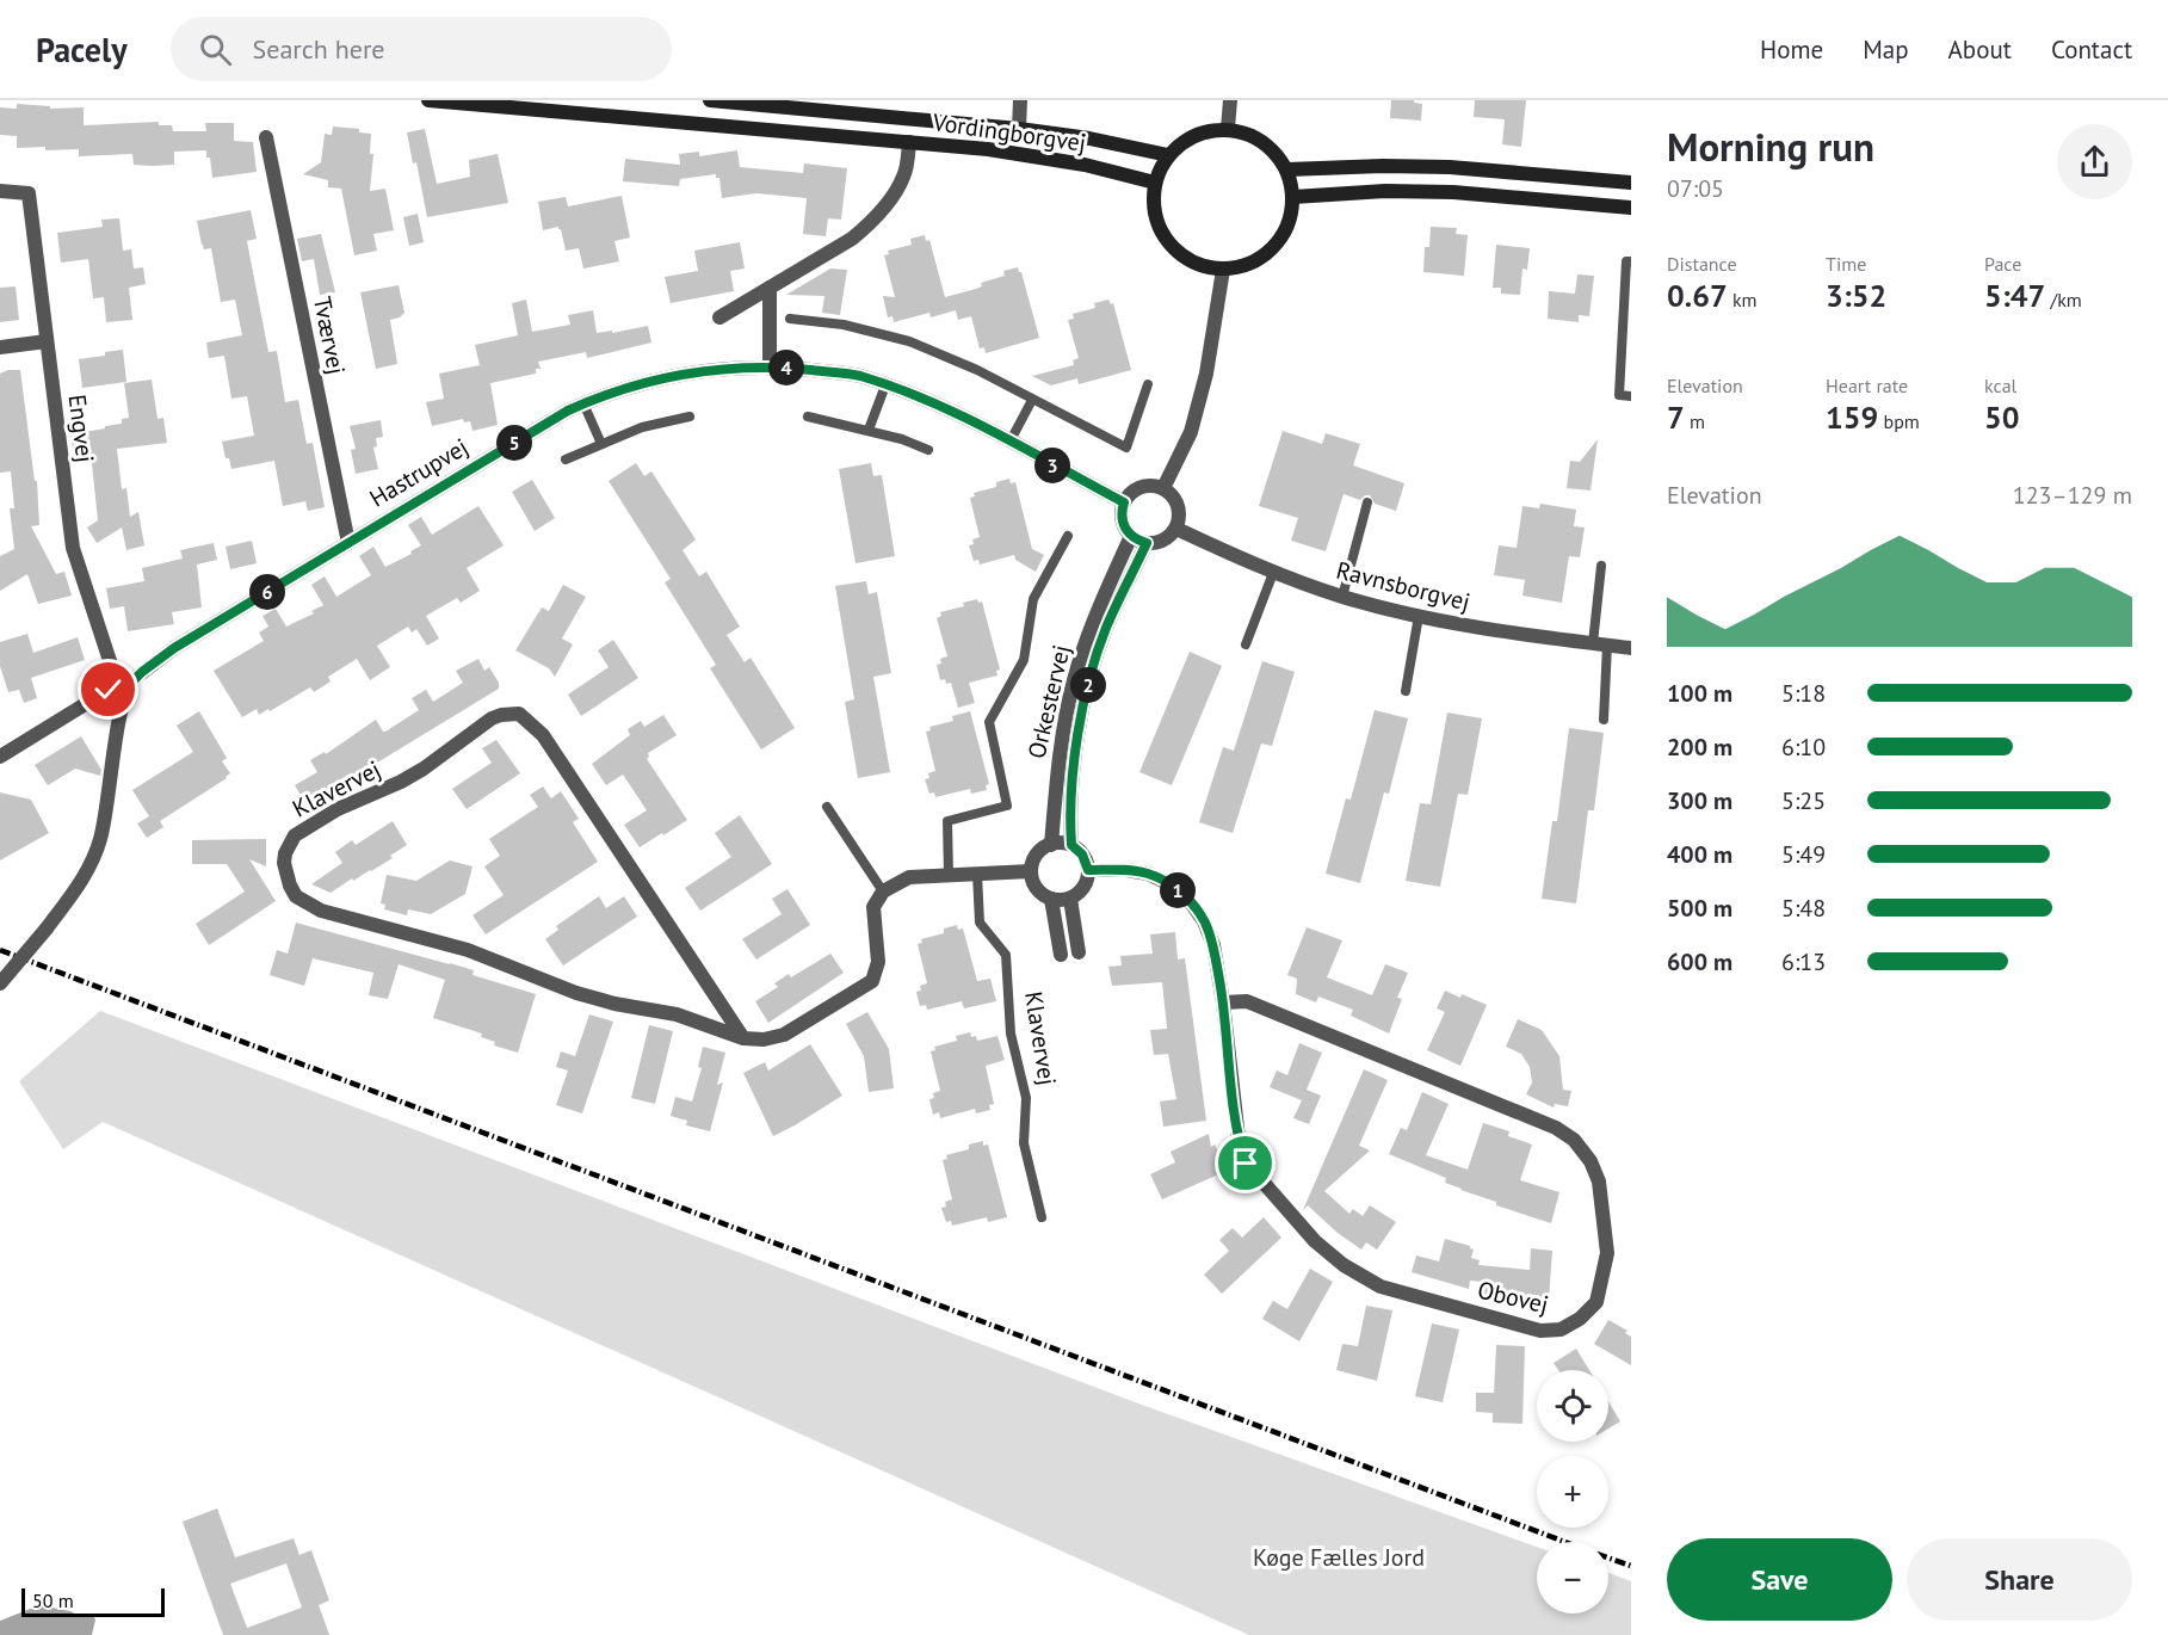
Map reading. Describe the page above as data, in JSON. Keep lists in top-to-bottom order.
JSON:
{
  "streets": {
    "main road": ["Vordingborgvej"],
    "street": [
      "Tværvej",
      "Engvej",
      "Hastrupvej",
      "Ravnsborgvej",
      "Orkestervej",
      "Klavervej",
      "Obovej"
    ]
  },
  "crossings": [
    ["Tværvej", "Hastrupvej"],
    ["Engvej", "Hastrupvej"],
    ["Ravnsborgvej", "Orkestervej"],
    ["Orkestervej", "Obovej"]
  ],
  "parks": ["Køge Fælles Jord"],
  "scale_bar": "50 m",
  "page": {
    "header": "Pacely",
    "search": "Search here",
    "nav": [
      "Home",
      "Map",
      "About",
      "Contact"
    ],
    "heading": ["Morning run", "07:05"],
    "stats": [
      ["Distance", "0.67 km"],
      ["Time", "3:52"],
      ["Pace", "5:47 /km"],
      ["Elevation", "7 m"],
      ["Heart rate", "159 bpm"],
      ["kcal", "50"]
    ],
    "pins": [
      "4",
      "5",
      "3",
      "6",
      "2",
      "1"
    ],
    "chart": ["Elevation", "123–129 m"],
    "list": [
      {
        "name": "100 m",
        "note": "5:18"
      },
      {
        "name": "200 m",
        "note": "6:10"
      },
      {
        "name": "300 m",
        "note": "5:25"
      },
      {
        "name": "400 m",
        "note": "5:49"
      },
      {
        "name": "500 m",
        "note": "5:48"
      },
      {
        "name": "600 m",
        "note": "6:13"
      }
    ],
    "map_buttons": ["+", "−"],
    "buttons": ["Save", "Share"],
    "scale": "50 m"
  }
}
